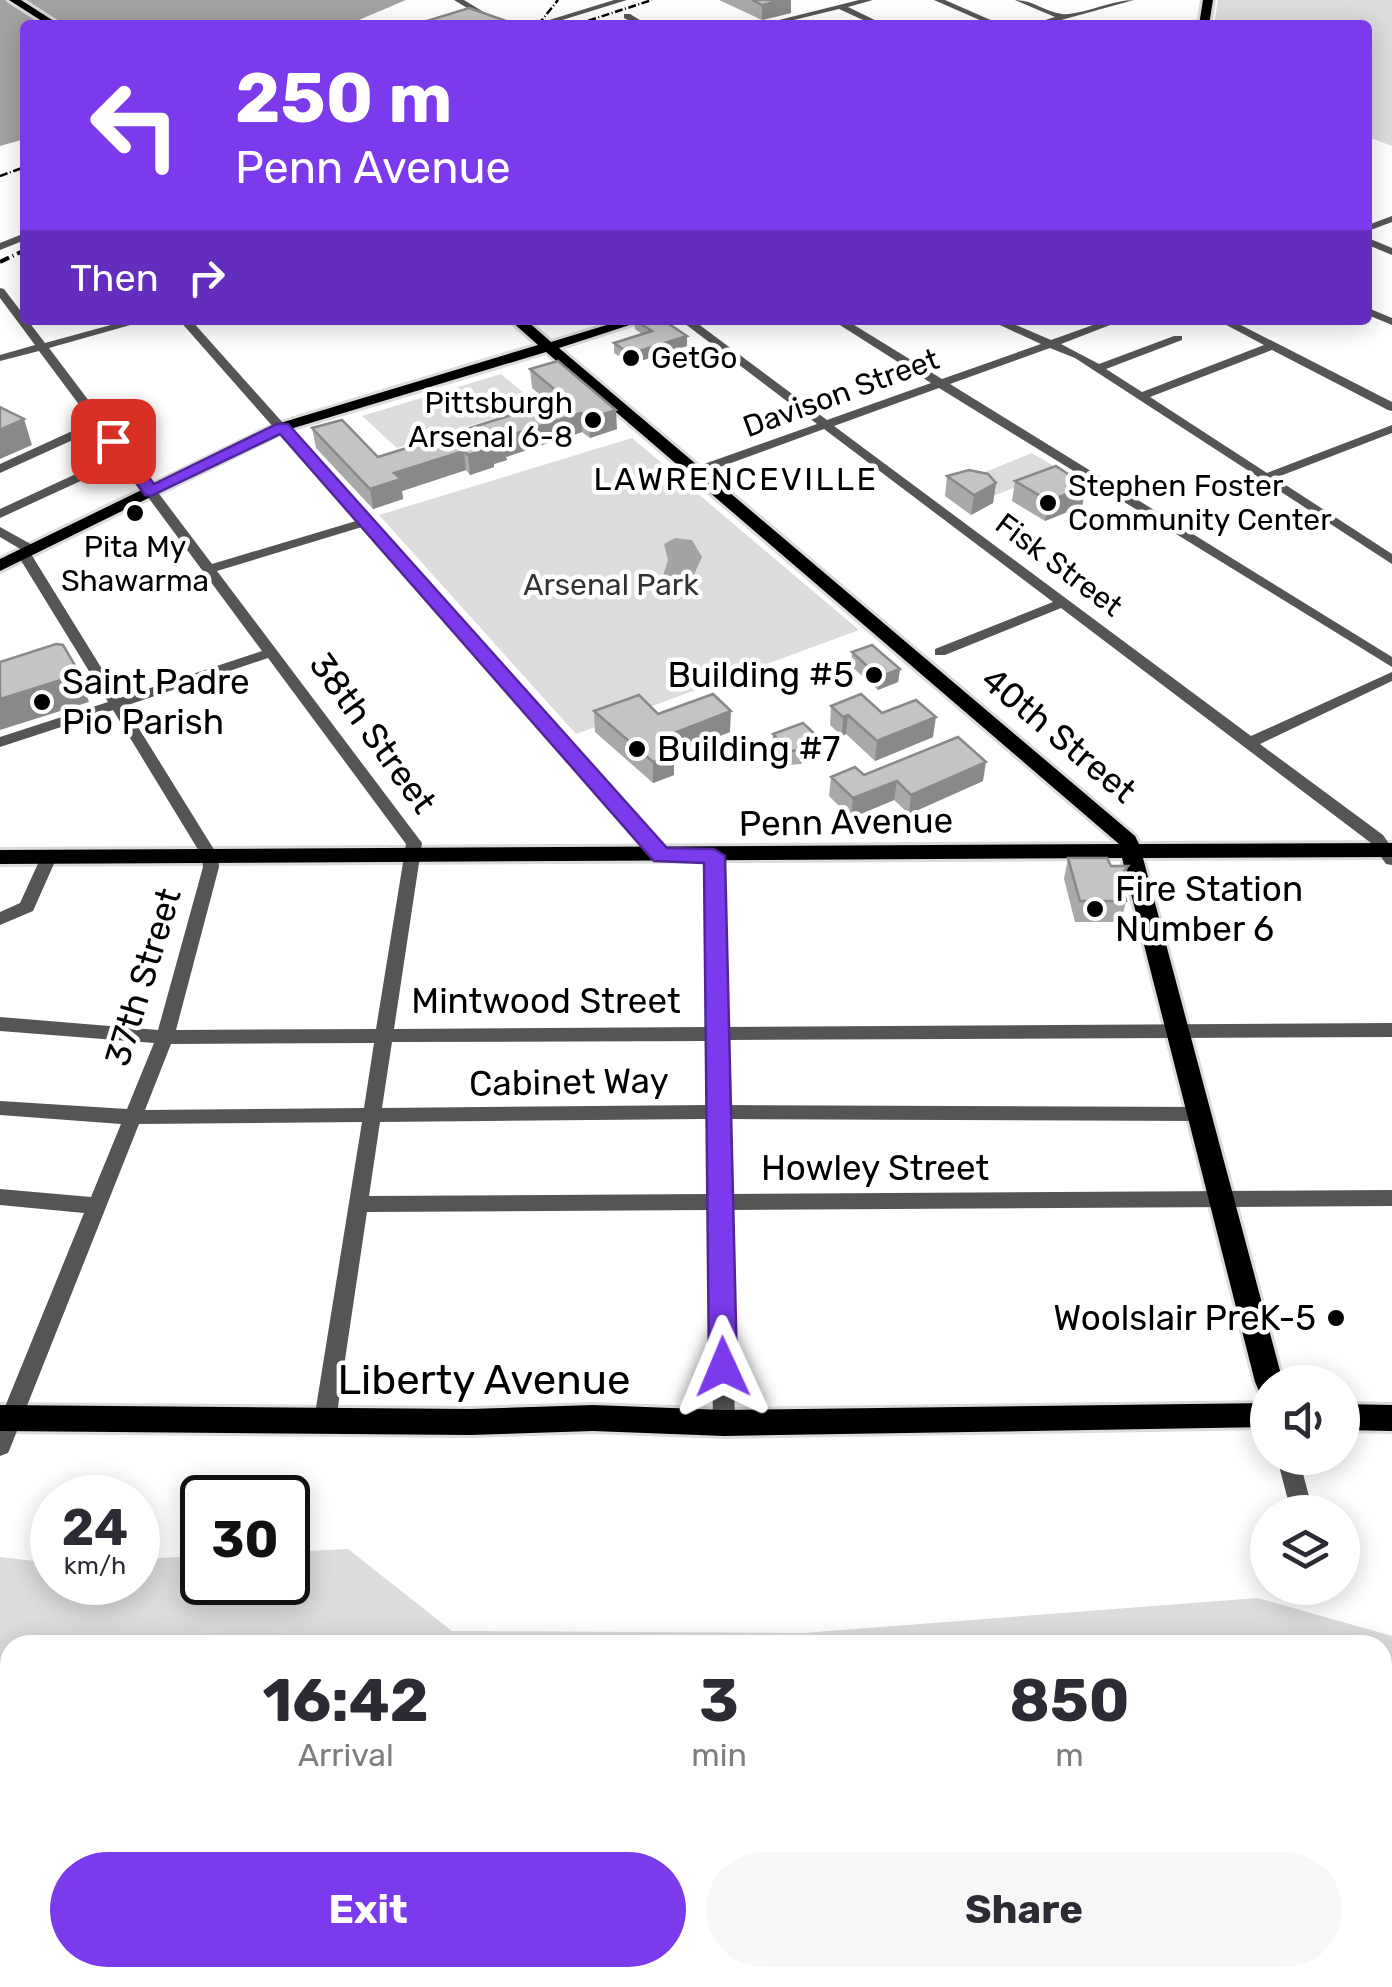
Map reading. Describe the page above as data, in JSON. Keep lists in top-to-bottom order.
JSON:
{
  "streets": {
    "main road": ["40th Street", "Penn Avenue", "Liberty Avenue"],
    "street": [
      "Davison Street",
      "Fisk Street",
      "38th Street",
      "37th Street",
      "Mintwood Street",
      "Cabinet Way",
      "Howley Street"
    ]
  },
  "crossings": [
    ["Davison Street", "Fisk Street"],
    ["Davison Street", "40th Street"],
    ["Fisk Street", "Penn Avenue"],
    ["38th Street", "Penn Avenue"],
    ["38th Street", "Mintwood Street"],
    ["38th Street", "Cabinet Way"],
    ["38th Street", "Howley Street"],
    ["38th Street", "Liberty Avenue"],
    ["40th Street", "Penn Avenue"],
    ["40th Street", "Mintwood Street"],
    ["40th Street", "Cabinet Way"],
    ["40th Street", "Howley Street"],
    ["Penn Avenue", "37th Street"],
    ["37th Street", "Mintwood Street"],
    ["37th Street", "Cabinet Way"],
    ["37th Street", "Liberty Avenue"]
  ],
  "districts": ["LAWRENCEVILLE"],
  "parks": ["Arsenal Park"],
  "places": [
    "GetGo",
    "Pittsburgh Arsenal 6-8",
    "Stephen Foster Community Center",
    "Pita My Shawarma",
    "Building #5",
    "Saint Padre Pio Parish",
    "Building #7",
    "Fire Station Number 6",
    "Woolslair PreK-5"
  ],
  "page": {
    "turn": ["250 m", "Penn Avenue"],
    "then": "Then",
    "speed": "24 km/h",
    "limit": "30",
    "eta": [
      "16:42",
      "Arrival",
      "3",
      "min",
      "850",
      "m"
    ],
    "buttons": ["Exit", "Share"]
  }
}
